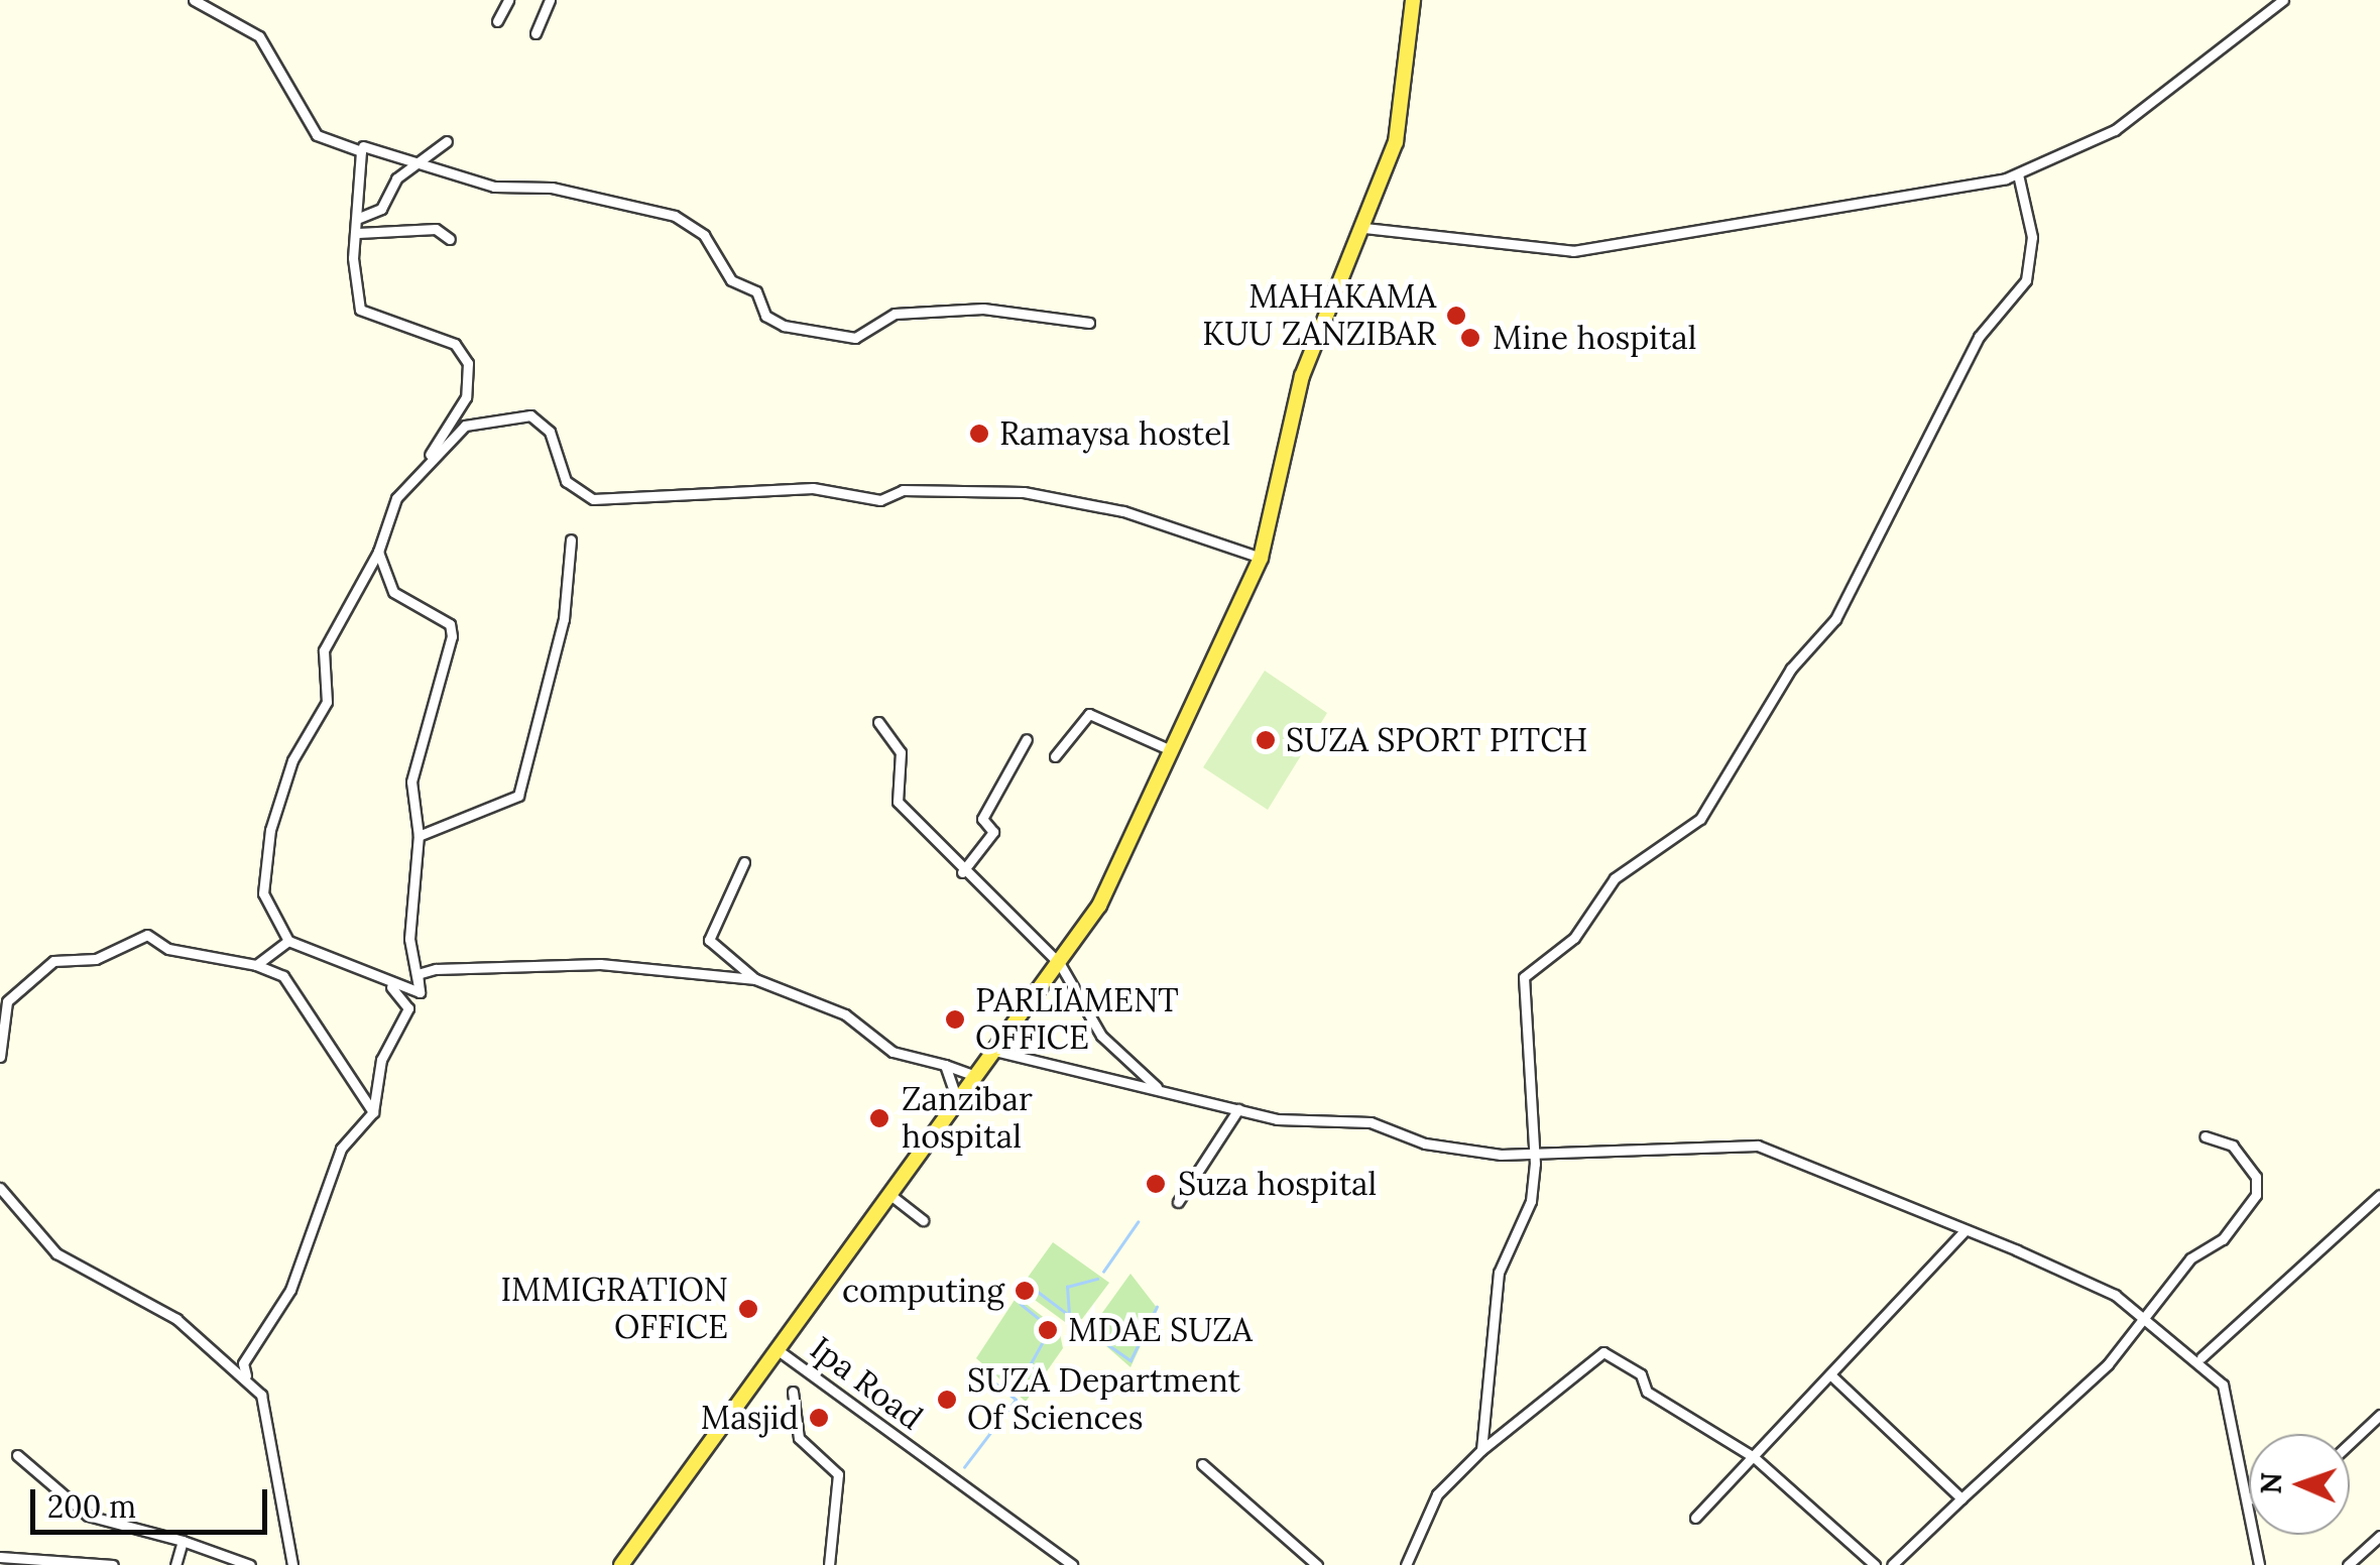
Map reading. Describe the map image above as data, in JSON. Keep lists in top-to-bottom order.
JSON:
{
  "streets": {
    "street": ["Ipa Road"]
  },
  "places": [
    "MAHAKAMA KUU ZANZIBAR",
    "Mine hospital",
    "Ramaysa hostel",
    "SUZA SPORT PITCH",
    "PARLIAMENT OFFICE",
    "Zanzibar hospital",
    "Suza hospital",
    "computing",
    "IMMIGRATION OFFICE",
    "MDAE SUZA",
    "SUZA Department Of Sciences",
    "Masjid"
  ],
  "scale_bar": "200 m",
  "north": "left"
}
